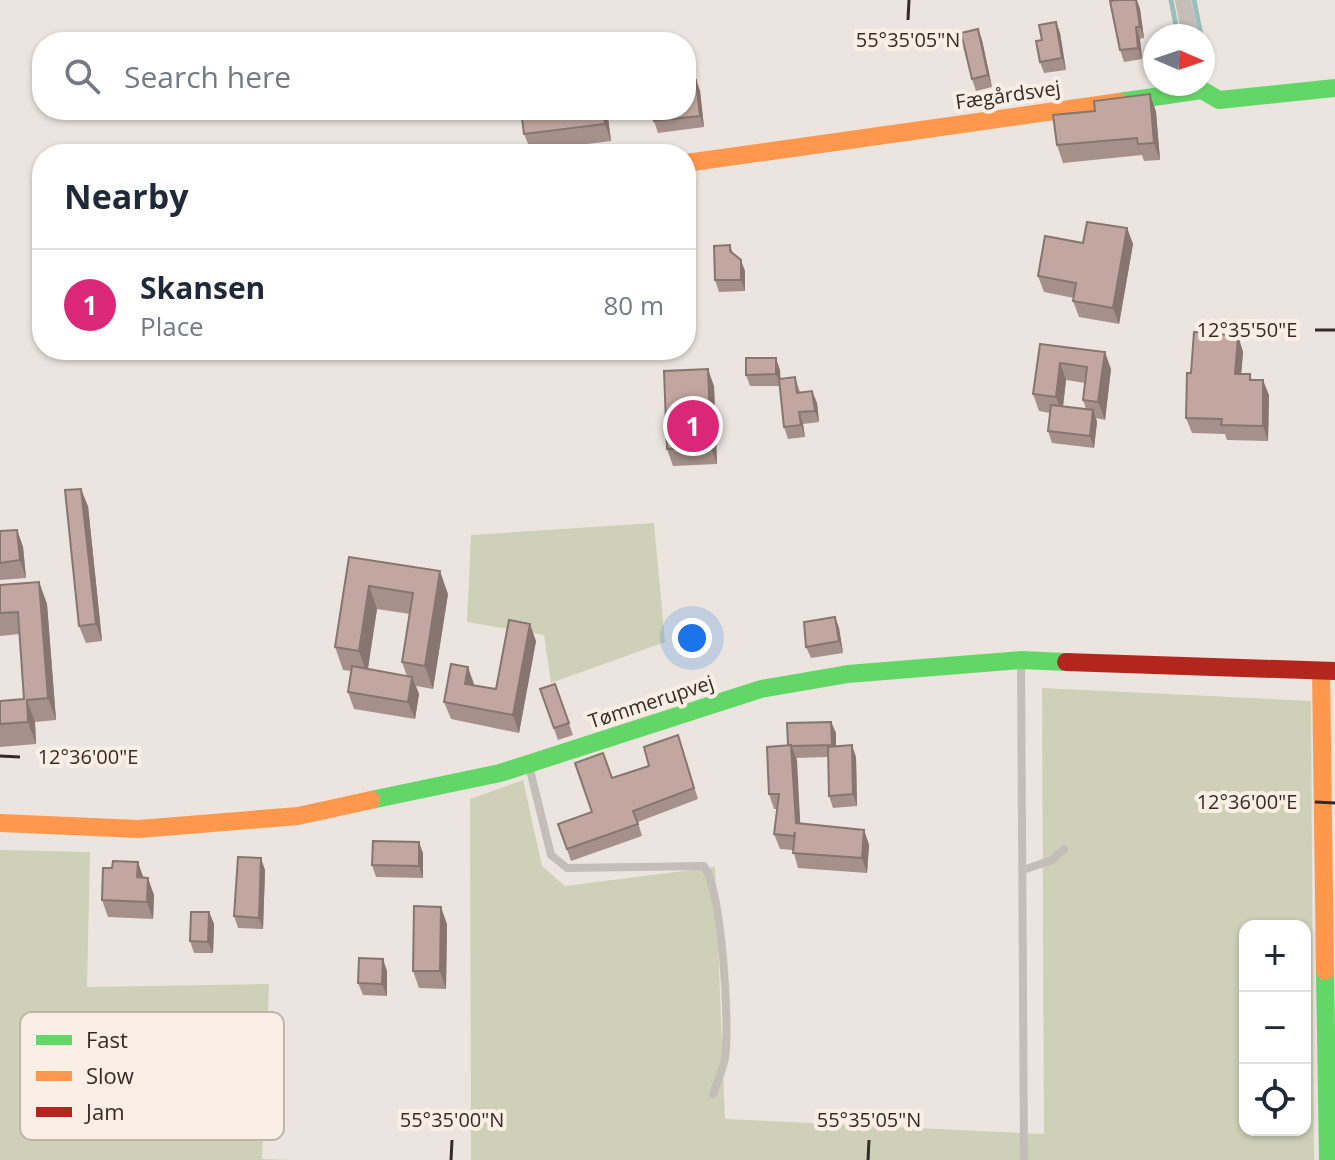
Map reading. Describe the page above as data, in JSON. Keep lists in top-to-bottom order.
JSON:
{
  "streets": {
    "street": ["Fægårdsvej", "Tømmerupvej"]
  },
  "legend": ["Fast", "Slow", "Jam"],
  "north": "right",
  "page": {
    "search": "Search here",
    "heading": "Nearby",
    "list": [
      {
        "mark": "1",
        "name": "Skansen",
        "note": "Place",
        "value": "80 m"
      }
    ],
    "pins": "1",
    "map_buttons": ["+", "−"]
  },
  "coordinates": [
    "55°35'05\"N",
    "12°35'50\"E",
    "12°36'00\"E",
    "55°35'00\"N"
  ]
}
